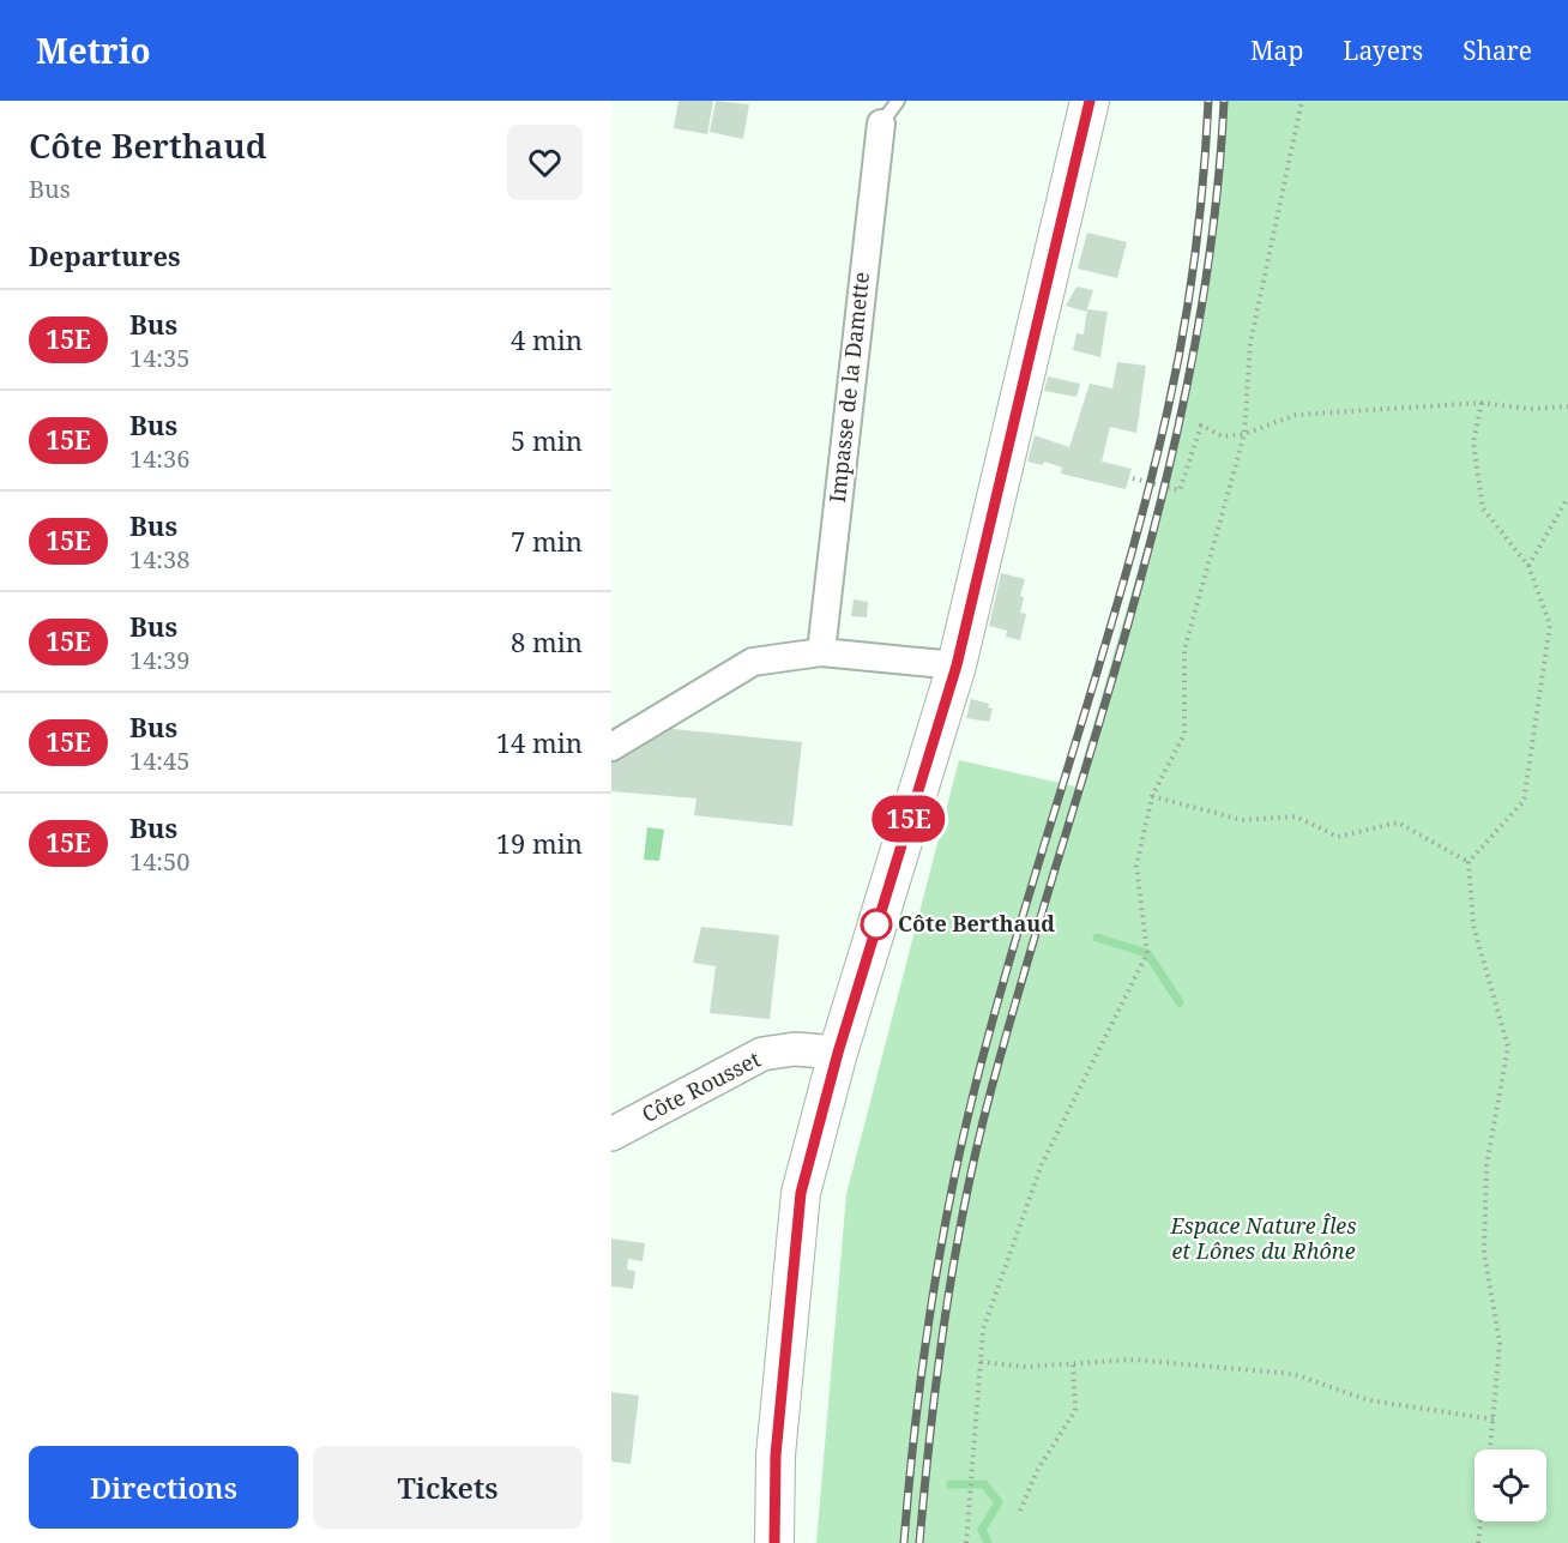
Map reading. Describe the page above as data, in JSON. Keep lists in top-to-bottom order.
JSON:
{
  "streets": {
    "street": ["Impasse de la Damette", "Côte Rousset"]
  },
  "parks": ["Espace Nature Îles et Lônes du Rhône"],
  "places": ["Côte Berthaud"],
  "lines": ["bus line 15E"],
  "page": {
    "header": "Metrio",
    "nav": ["Map", "Layers", "Share"],
    "heading": [
      ["Côte Berthaud", "Bus"],
      "Departures"
    ],
    "on_map": "15E",
    "list": [
      {
        "mark": "15E",
        "name": "Bus",
        "note": "14:35",
        "value": "4 min"
      },
      {
        "mark": "15E",
        "name": "Bus",
        "note": "14:36",
        "value": "5 min"
      },
      {
        "mark": "15E",
        "name": "Bus",
        "note": "14:38",
        "value": "7 min"
      },
      {
        "mark": "15E",
        "name": "Bus",
        "note": "14:39",
        "value": "8 min"
      },
      {
        "mark": "15E",
        "name": "Bus",
        "note": "14:45",
        "value": "14 min"
      },
      {
        "mark": "15E",
        "name": "Bus",
        "note": "14:50",
        "value": "19 min"
      }
    ],
    "buttons": ["Directions", "Tickets"]
  }
}
